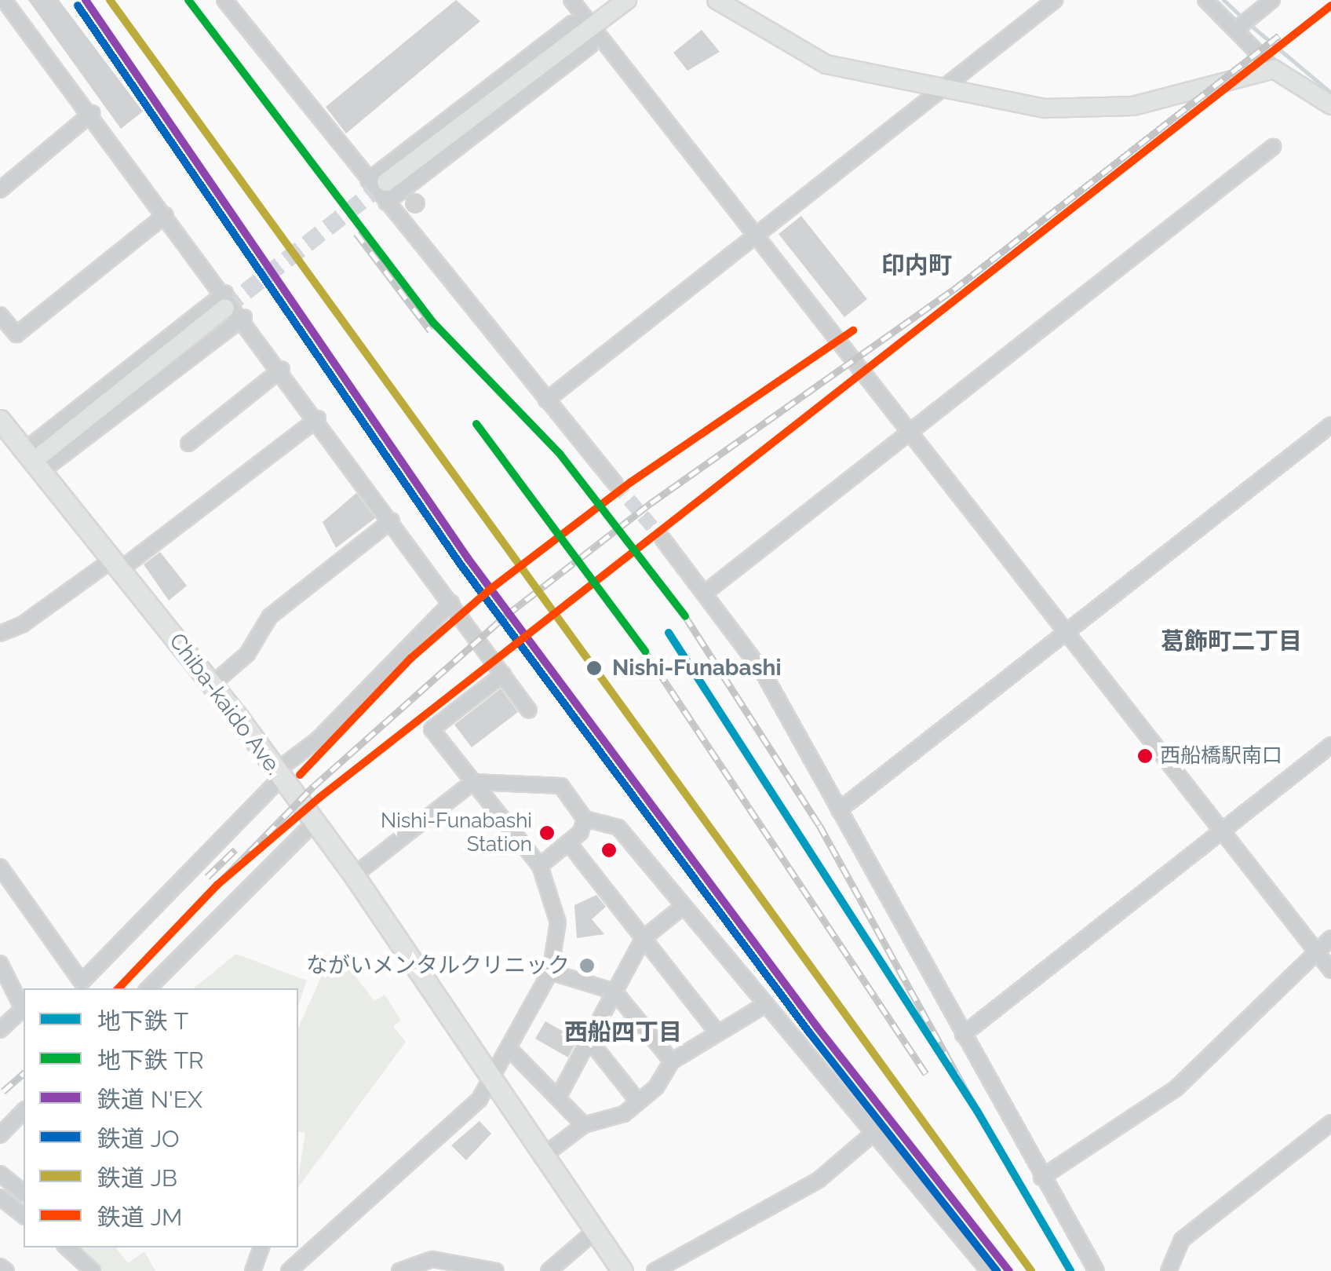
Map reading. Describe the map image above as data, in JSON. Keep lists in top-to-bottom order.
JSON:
{
  "streets": {
    "highway": ["Chiba-kaido Ave."]
  },
  "districts": ["印内町", "葛飾町二丁目", "西船四丁目"],
  "places": [
    "Nishi-Funabashi",
    "西船橋駅南口",
    "Nishi-Funabashi Station",
    "ながいメンタルクリニック"
  ],
  "lines": [
    "metro line TR",
    "rail line N'EX",
    "rail line JB",
    "rail line JO",
    "rail line JM",
    "metro line T"
  ],
  "legend": [
    "地下鉄 T",
    "地下鉄 TR",
    "鉄道 N'EX",
    "鉄道 JO",
    "鉄道 JB",
    "鉄道 JM"
  ]
}
